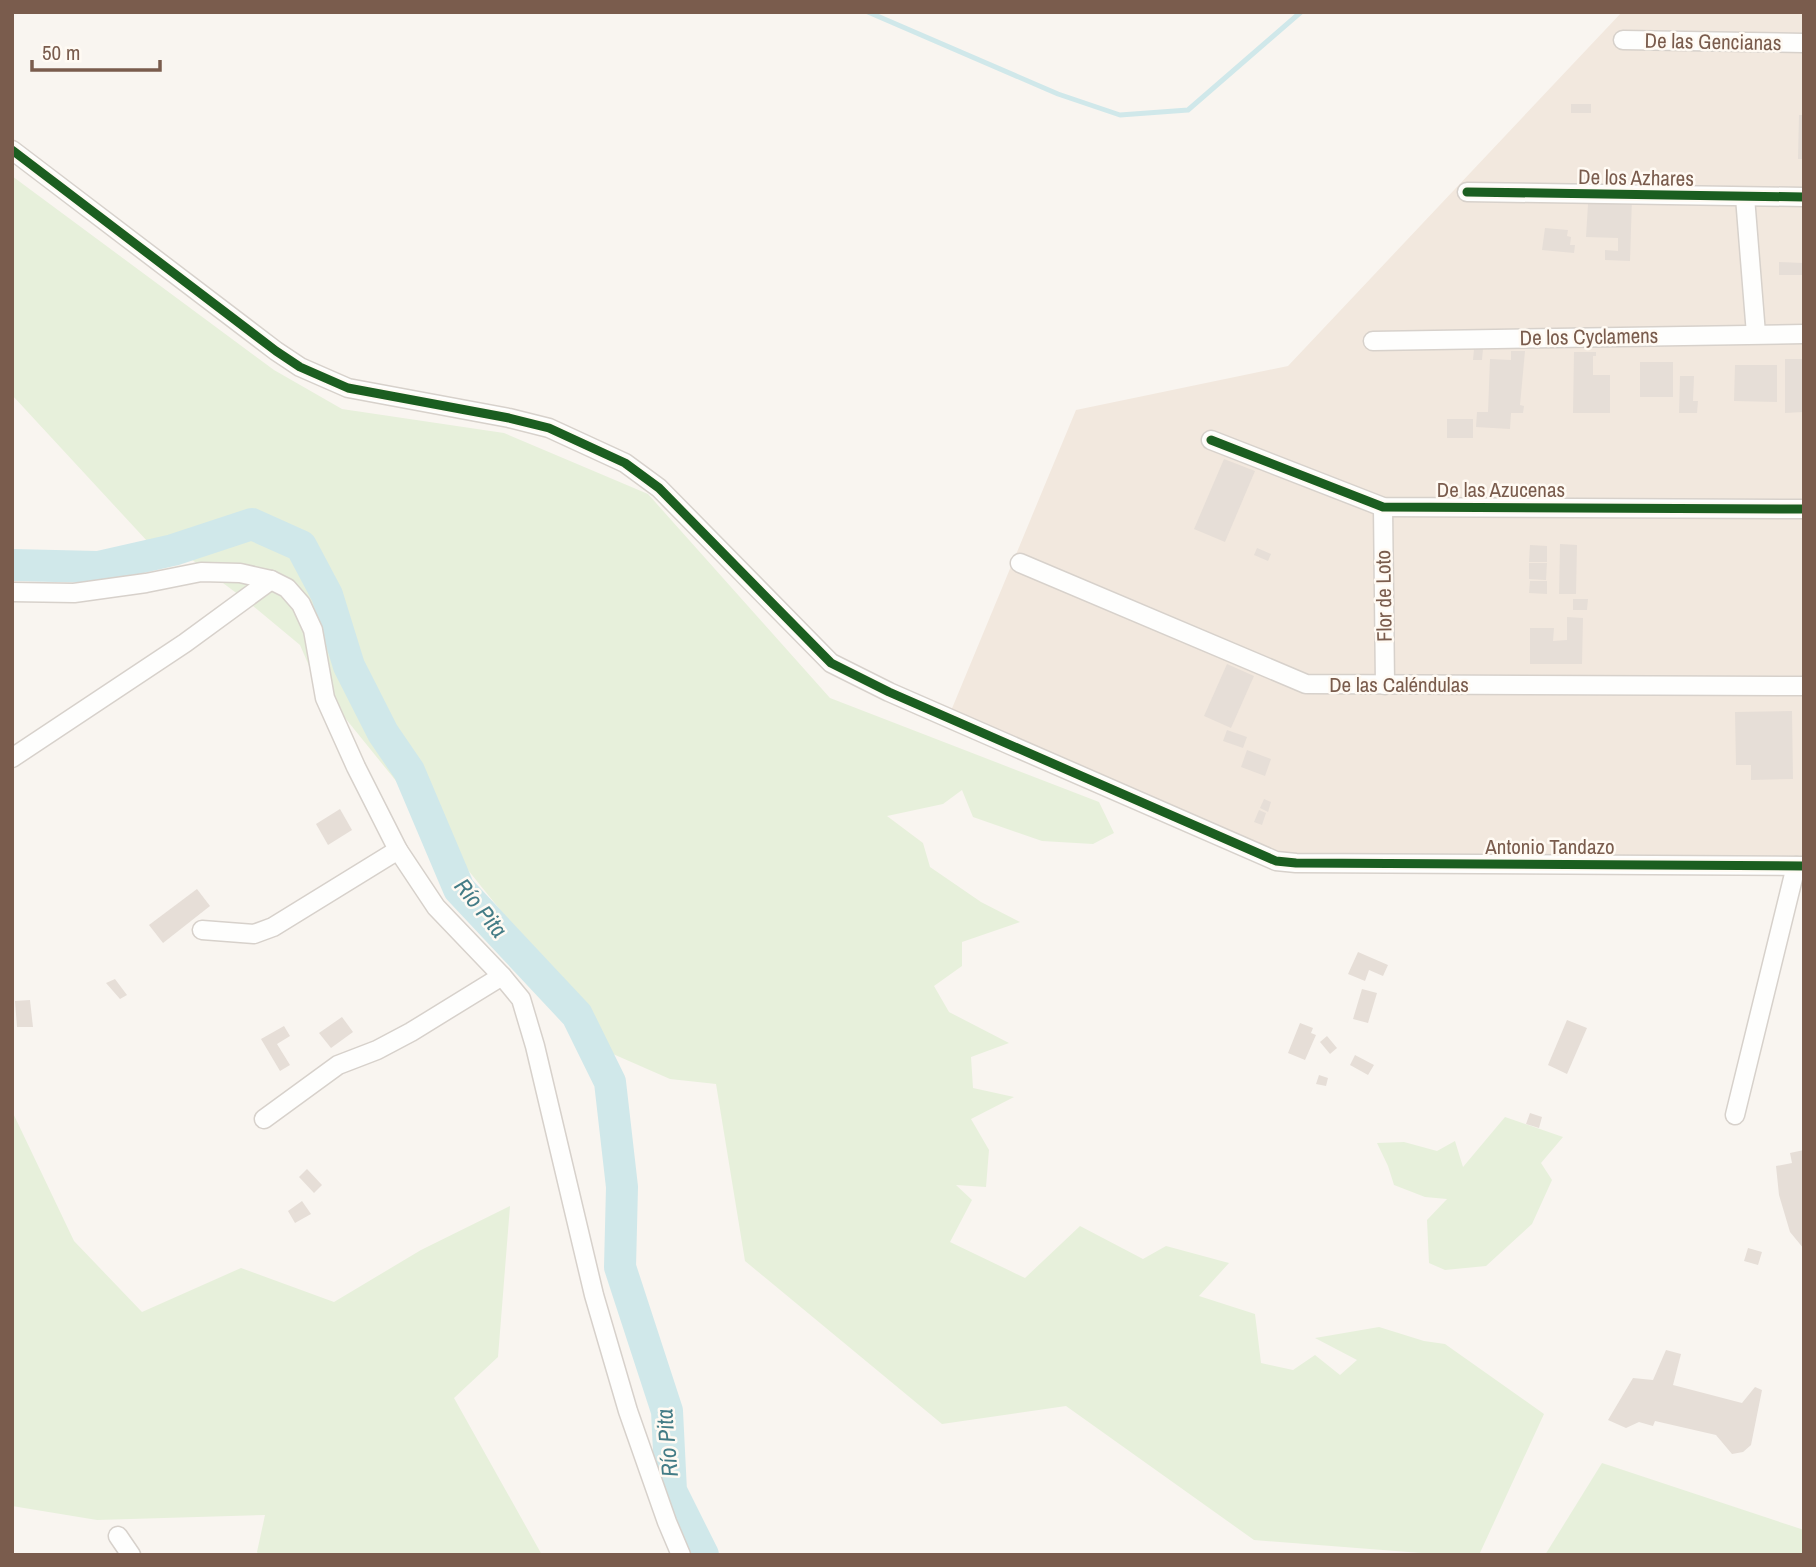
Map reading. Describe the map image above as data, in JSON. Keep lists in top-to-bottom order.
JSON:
{
  "streets": {
    "street": [
      "De las Gencianas",
      "De los Azhares",
      "De los Cyclamens",
      "De las Azucenas",
      "Flor de Loto",
      "De las Caléndulas",
      "Antonio Tandazo"
    ]
  },
  "crossings": [
    ["De las Azucenas", "Flor de Loto"],
    ["Flor de Loto", "De las Caléndulas"]
  ],
  "water": ["Río Pita"],
  "scale_bar": "50 m"
}
